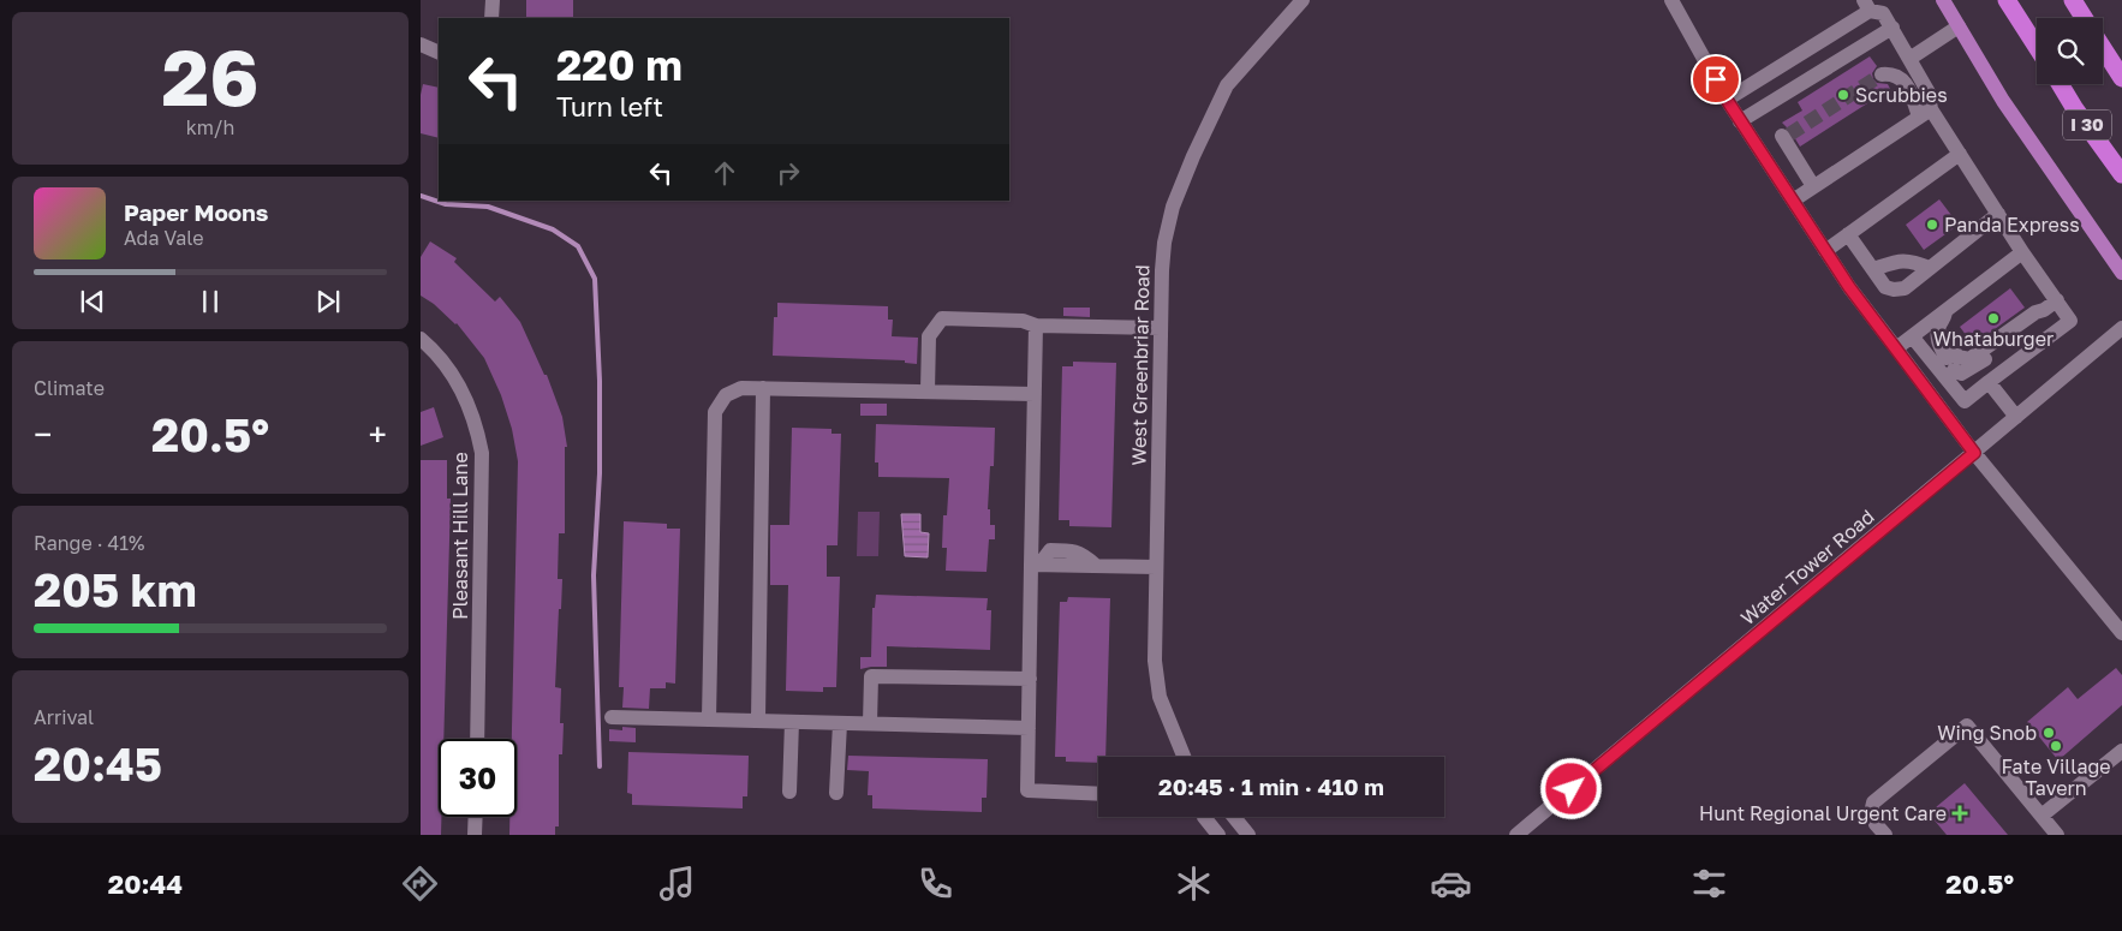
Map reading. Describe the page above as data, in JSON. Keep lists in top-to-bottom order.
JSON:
{
  "streets": {
    "highway": ["I 30"],
    "street": ["West Greenbriar Road", "Pleasant Hill Lane", "Water Tower Road"]
  },
  "places": {
    "other": [
      "Scrubbies",
      "Panda Express",
      "Whataburger",
      "Wing Snob",
      "Fate Village Tavern"
    ],
    "health": ["Hunt Regional Urgent Care"]
  },
  "page": {
    "tile": [
      ["26", "km/h"],
      "Climate",
      ["Range · 41%", "205 km"],
      ["Arrival", "20:45"]
    ],
    "turn": ["220 m", "Turn left"],
    "song": ["Paper Moons", "Ada Vale"],
    "heat": ["−", "20.5°", "+"],
    "limit": "30",
    "trip": "20:45 · 1 min · 410 m",
    "tabs": ["20:44", "20.5°"]
  }
}
